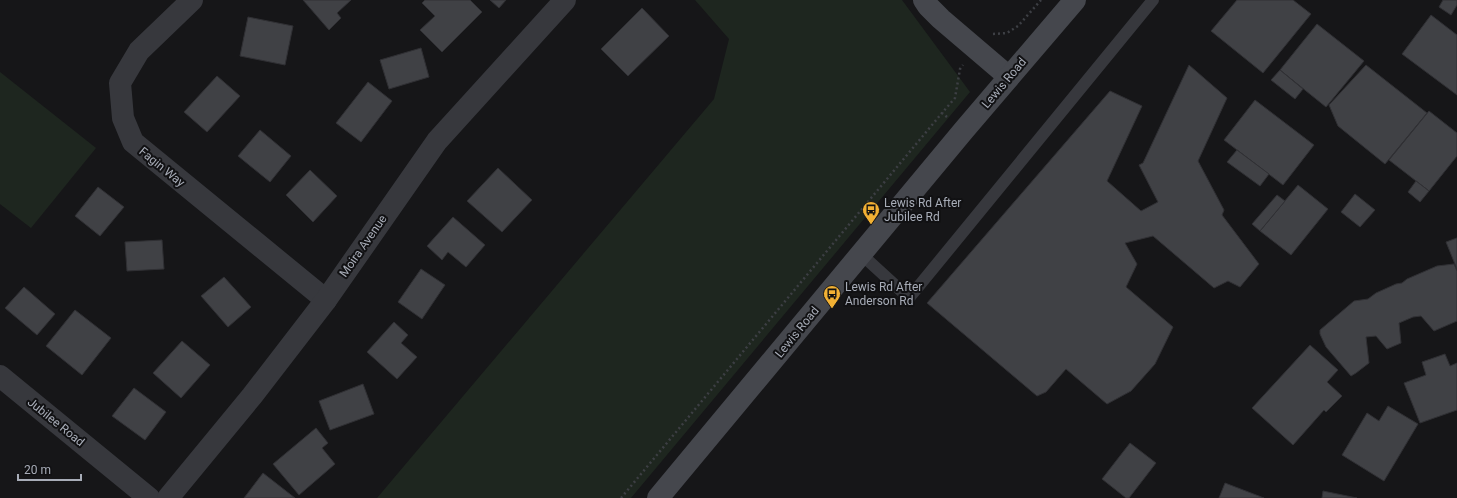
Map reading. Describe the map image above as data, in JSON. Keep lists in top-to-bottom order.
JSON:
{
  "streets": {
    "street": [
      "Lewis Road",
      "Fagin Way",
      "Moira Avenue",
      "Jubilee Road"
    ]
  },
  "crossings": [
    ["Fagin Way", "Moira Avenue"]
  ],
  "places": {
    "bus stop": ["Lewis Rd After Jubilee Rd", "Lewis Rd After Anderson Rd"]
  },
  "scale_bar": "20 m"
}
